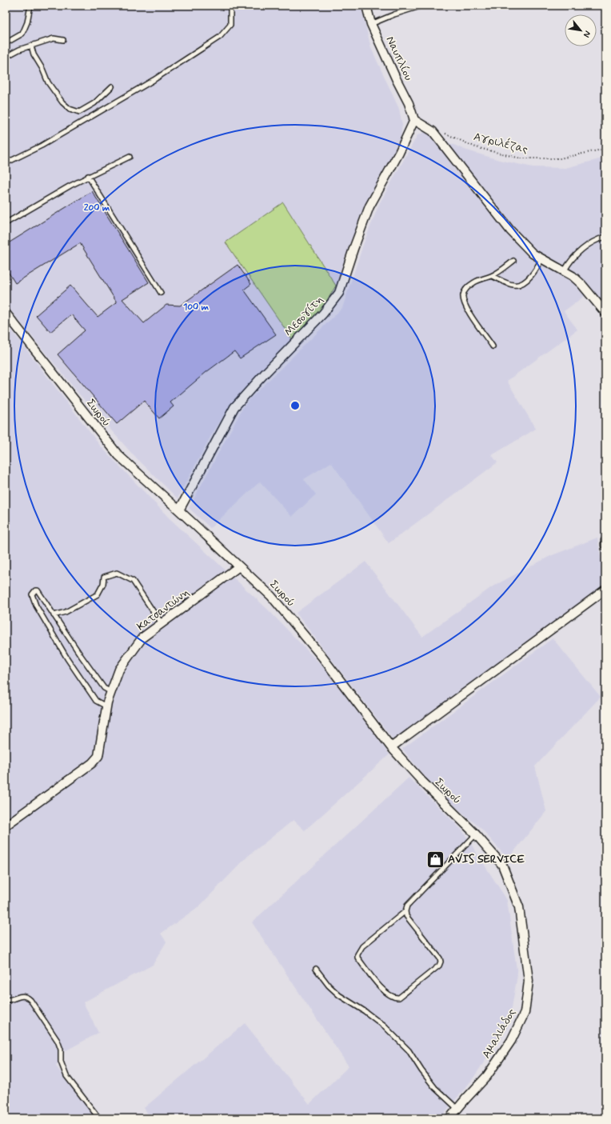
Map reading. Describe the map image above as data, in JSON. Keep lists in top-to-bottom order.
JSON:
{
  "streets": {
    "street": [
      "Ναυπλίου",
      "Μεσογίτη",
      "Σωρού",
      "Κατσαντώνη",
      "Αμαλιάδος"
    ],
    "path": ["Αγριλέζας"]
  },
  "crossings": [
    ["Ναυπλίου", "Μεσογίτη"],
    ["Μεσογίτη", "Σωρού"],
    ["Σωρού", "Κατσαντώνη"],
    ["Σωρού", "Αμαλιάδος"]
  ],
  "places": {
    "shop": ["AVIS SERVICE"]
  },
  "north": "bottom right",
  "rings": ["200 m", "100 m"]
}
